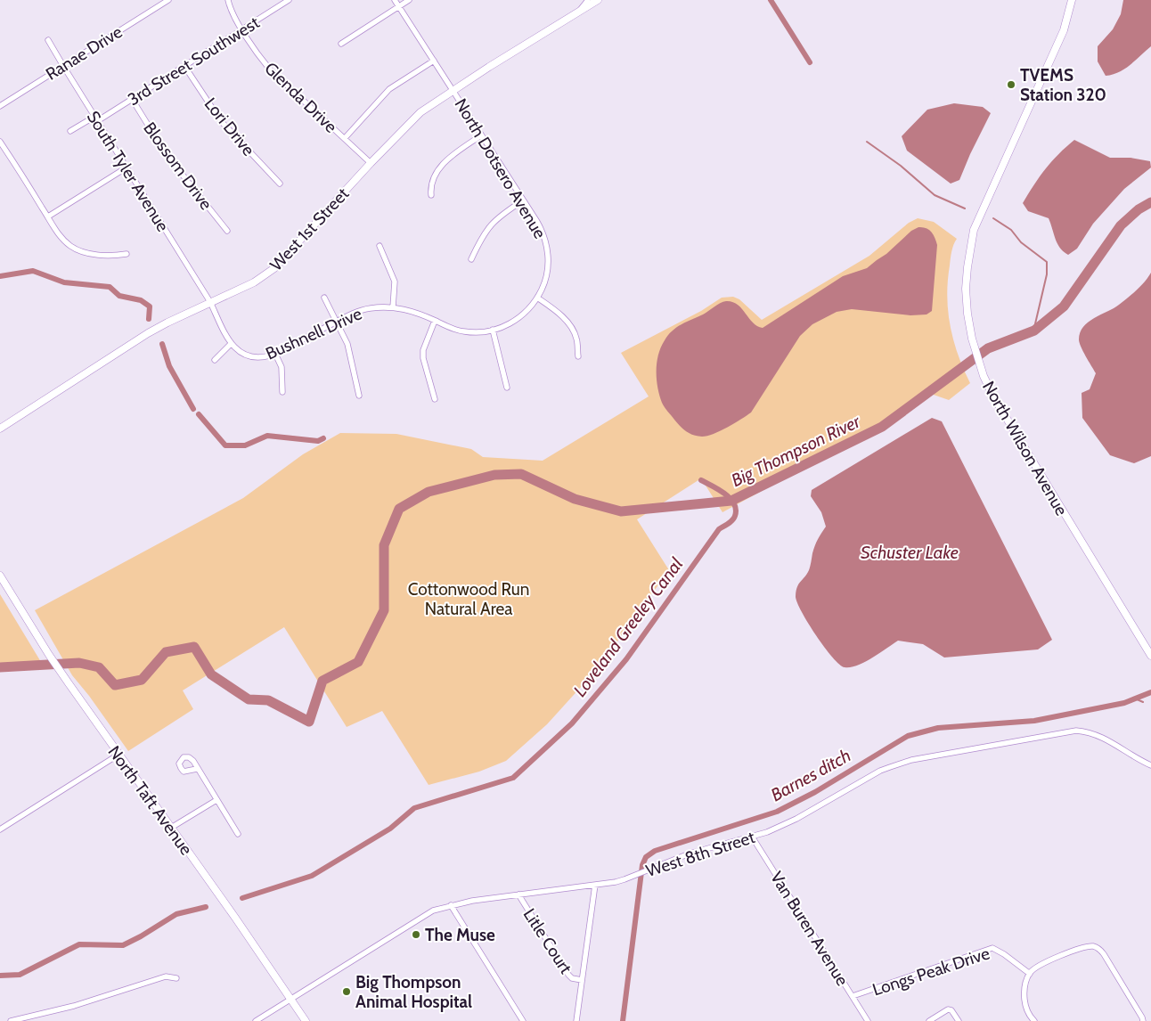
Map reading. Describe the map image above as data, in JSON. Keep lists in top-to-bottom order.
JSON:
{
  "streets": {
    "main road": ["West 1st Street", "North Wilson Avenue", "North Taft Avenue"],
    "street": [
      "Ranae Drive",
      "3rd Street Southwest",
      "Glenda Drive",
      "Lori Drive",
      "Blossom Drive",
      "North Dotsero Avenue",
      "South Tyler Avenue",
      "Bushnell Drive",
      "West 8th Street",
      "Van Buren Avenue",
      "Litle Court",
      "Longs Peak Drive"
    ]
  },
  "crossings": [
    ["Ranae Drive", "South Tyler Avenue"],
    ["3rd Street Southwest", "Glenda Drive"],
    ["3rd Street Southwest", "Lori Drive"],
    ["3rd Street Southwest", "Blossom Drive"],
    ["3rd Street Southwest", "South Tyler Avenue"],
    ["Glenda Drive", "West 1st Street"],
    ["North Dotsero Avenue", "West 1st Street"],
    ["North Dotsero Avenue", "Bushnell Drive"],
    ["South Tyler Avenue", "West 1st Street"],
    ["North Taft Avenue", "West 8th Street"],
    ["West 8th Street", "Van Buren Avenue"],
    ["West 8th Street", "Litle Court"],
    ["Van Buren Avenue", "Longs Peak Drive"]
  ],
  "water": [
    "Big Thompson River",
    "Schuster Lake",
    "Loveland Greeley Canal",
    "Barnes ditch"
  ],
  "parks": ["Cottonwood Run Natural Area"],
  "places": ["TVEMS Station 320", "The Muse", "Big Thompson Animal Hospital"]
}
